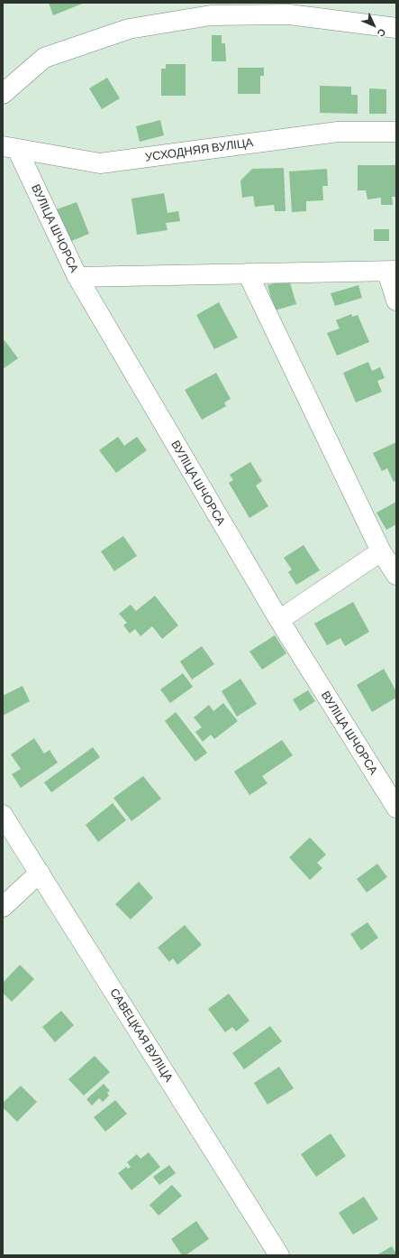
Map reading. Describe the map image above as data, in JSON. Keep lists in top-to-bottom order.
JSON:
{
  "streets": {
    "street": ["УСХОДНЯЯ ВУЛІЦА", "ВУЛІЦА ШЧОРСА", "САВЕЦКАЯ ВУЛІЦА"]
  },
  "crossings": [
    ["УСХОДНЯЯ ВУЛІЦА", "ВУЛІЦА ШЧОРСА"]
  ],
  "north": "bottom right"
}
